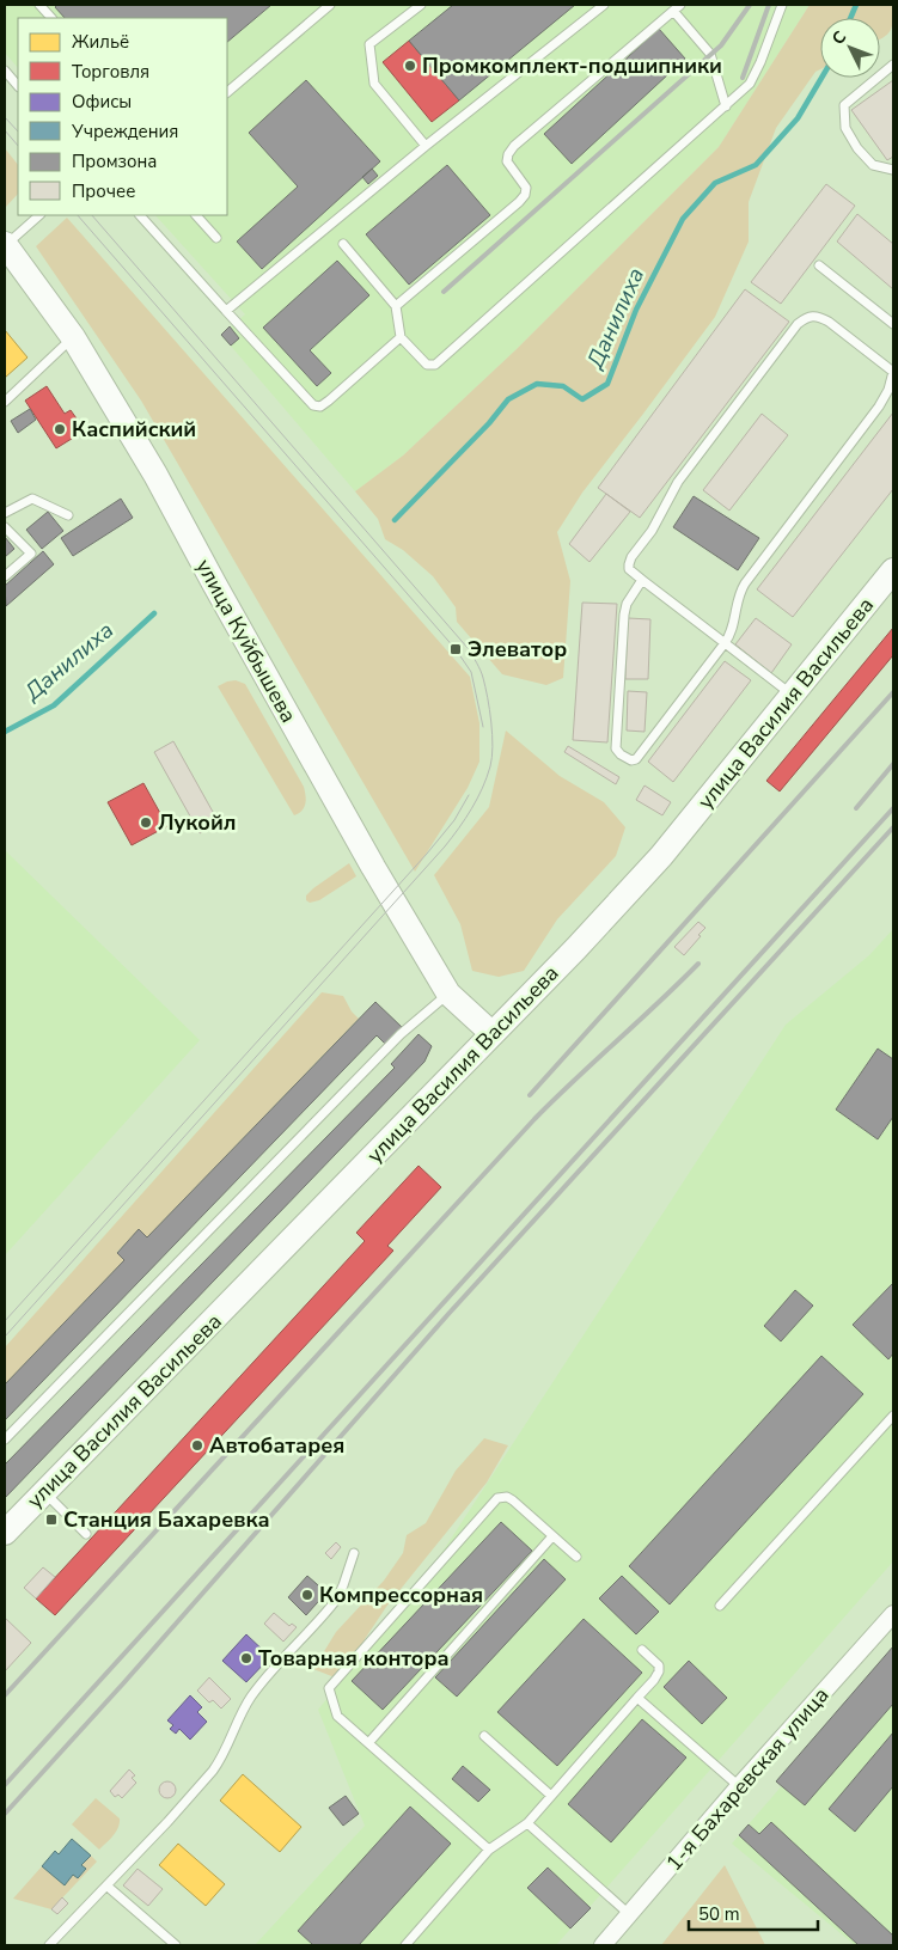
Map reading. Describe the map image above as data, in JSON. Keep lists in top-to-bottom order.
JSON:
{
  "streets": {
    "main road": ["улица Куйбышева", "улица Василия Васильева"],
    "street": ["1-я Бахаревская улица"]
  },
  "crossings": [
    ["улица Куйбышева", "улица Василия Васильева"]
  ],
  "water": ["Данилиха"],
  "places": {
    "other": [
      "Промкомплект-подшипники",
      "Каспийский",
      "Лукойл",
      "Автобатарея",
      "Компрессорная",
      "Товарная контора"
    ],
    "transit": ["Элеватор", "Станция Бахаревка"]
  },
  "legend": [
    "Жильё",
    "Торговля",
    "Офисы",
    "Учреждения",
    "Промзона",
    "Прочее"
  ],
  "scale_bar": "50 m",
  "north": "top left"
}
